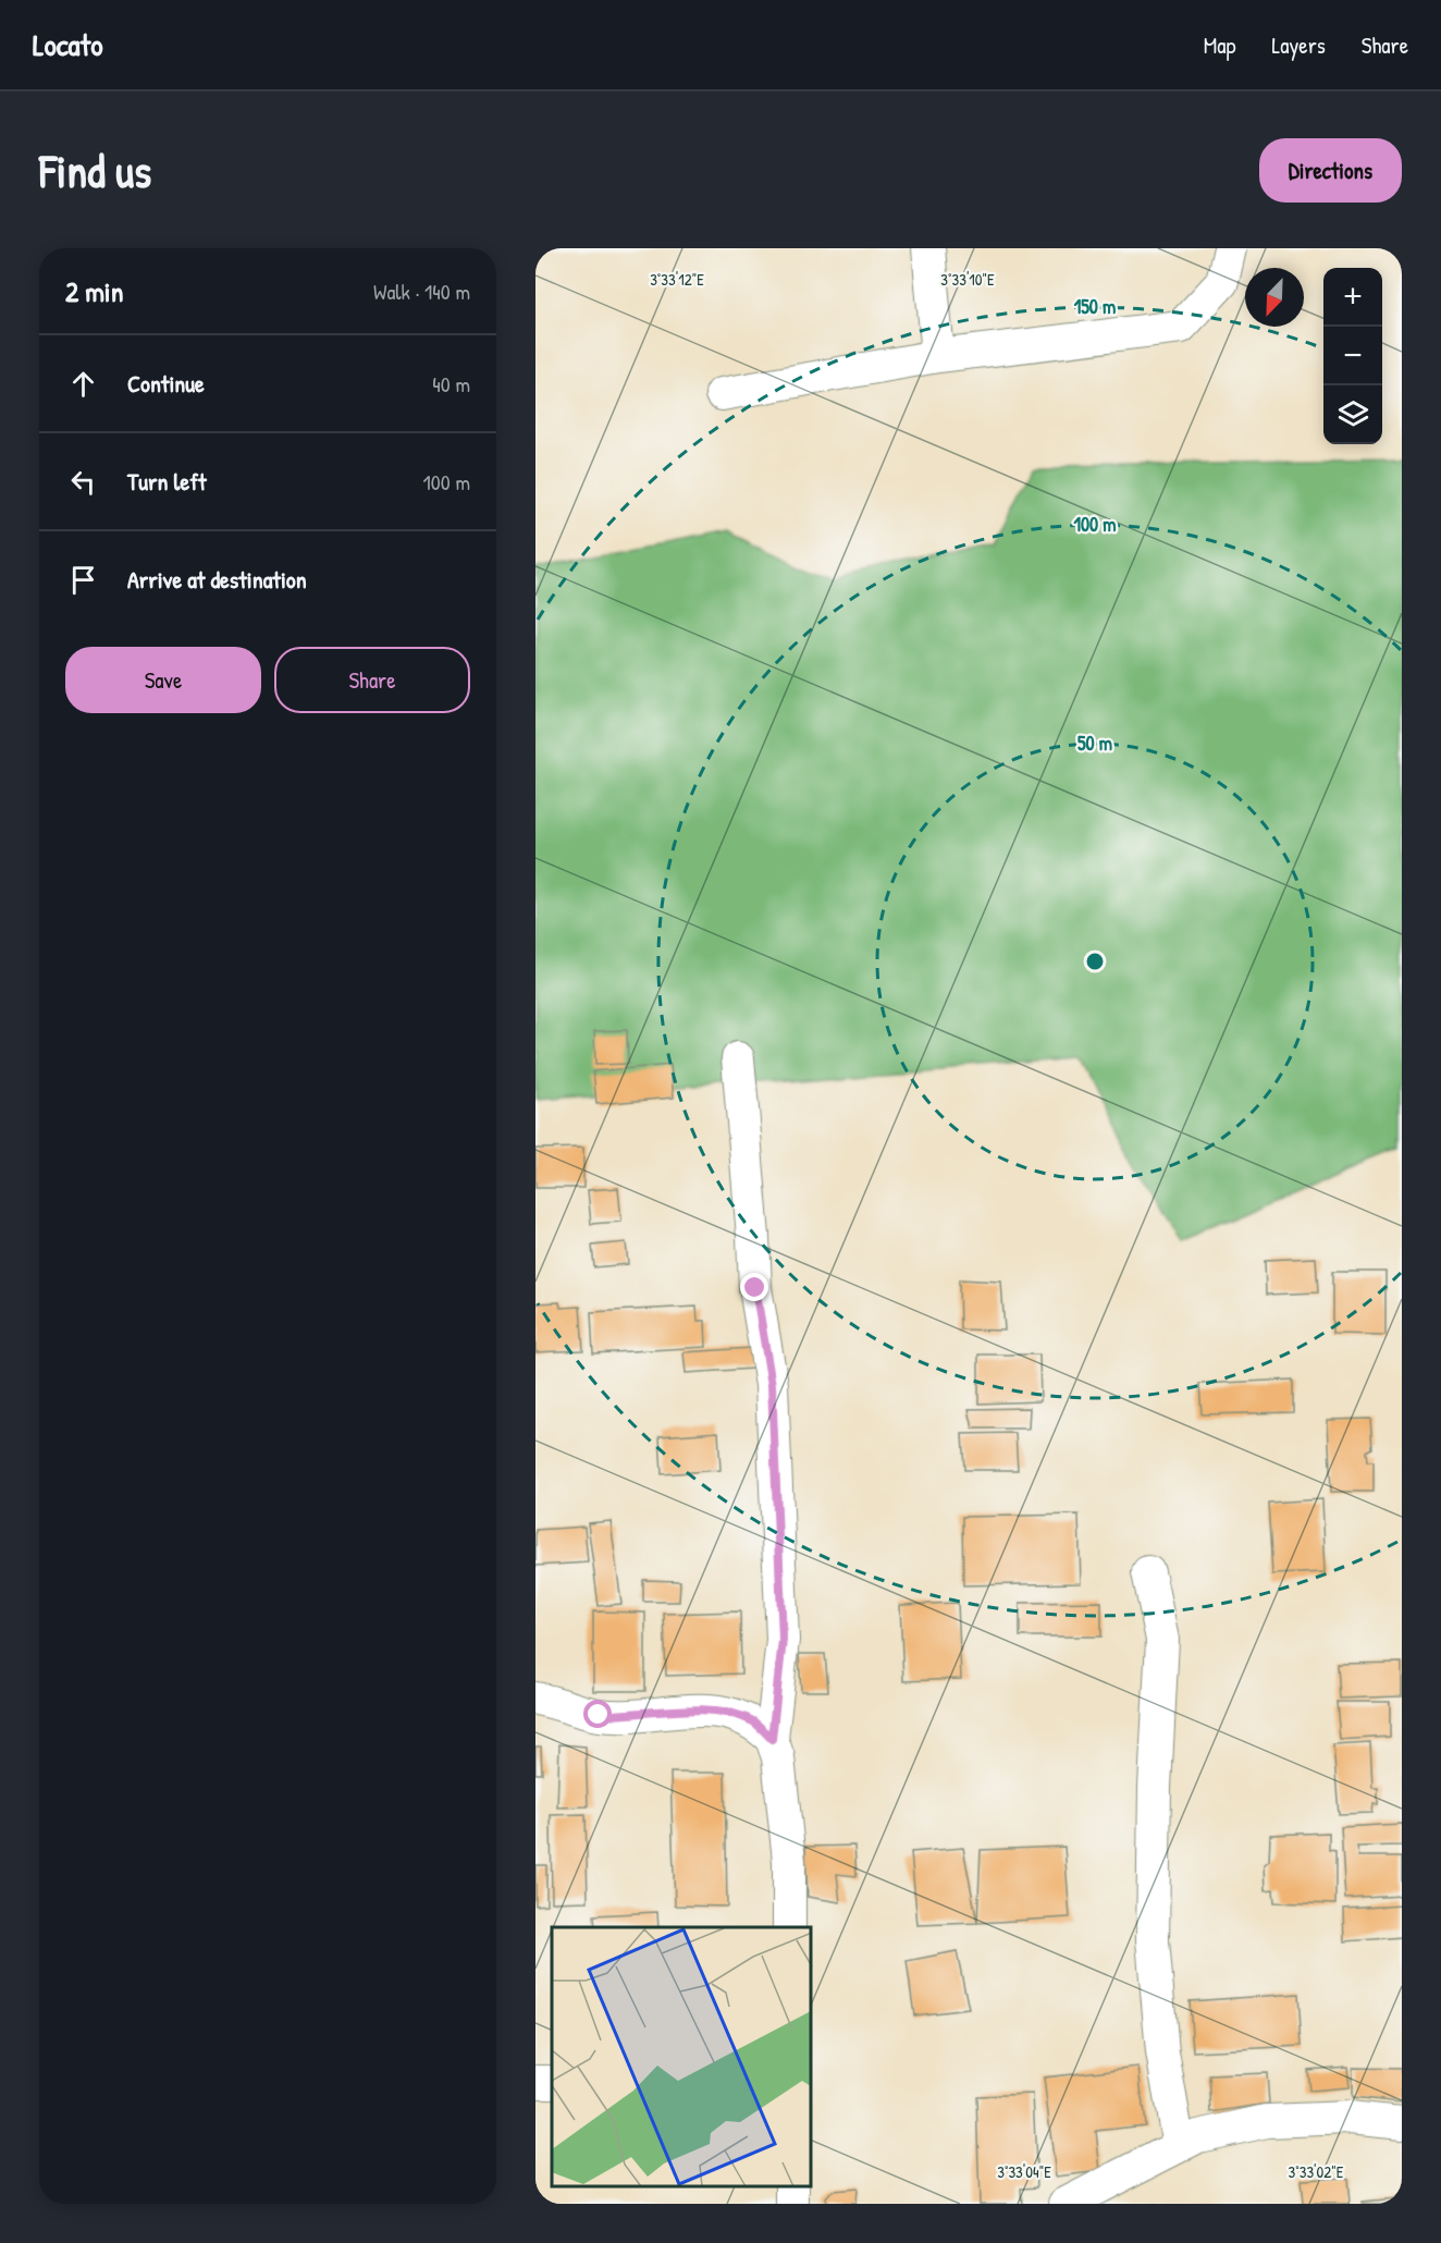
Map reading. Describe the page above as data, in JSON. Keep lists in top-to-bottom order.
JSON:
{
  "north": "bottom left",
  "page": {
    "header": "Locato",
    "nav": ["Map", "Layers", "Share"],
    "buttons": [
      "Directions",
      ["Save", "Share"]
    ],
    "title": "Find us",
    "heading": ["2 min", "Walk · 140 m"],
    "map_buttons": ["+", "−"],
    "list": [
      ["Continue", "40 m"],
      ["Turn left", "100 m"],
      "Arrive at destination"
    ]
  },
  "coordinates": [
    "3°33'12\"E",
    "3°33'10\"E",
    "3°33'04\"E",
    "3°33'02\"E"
  ],
  "rings": ["150 m", "100 m", "50 m"]
}
